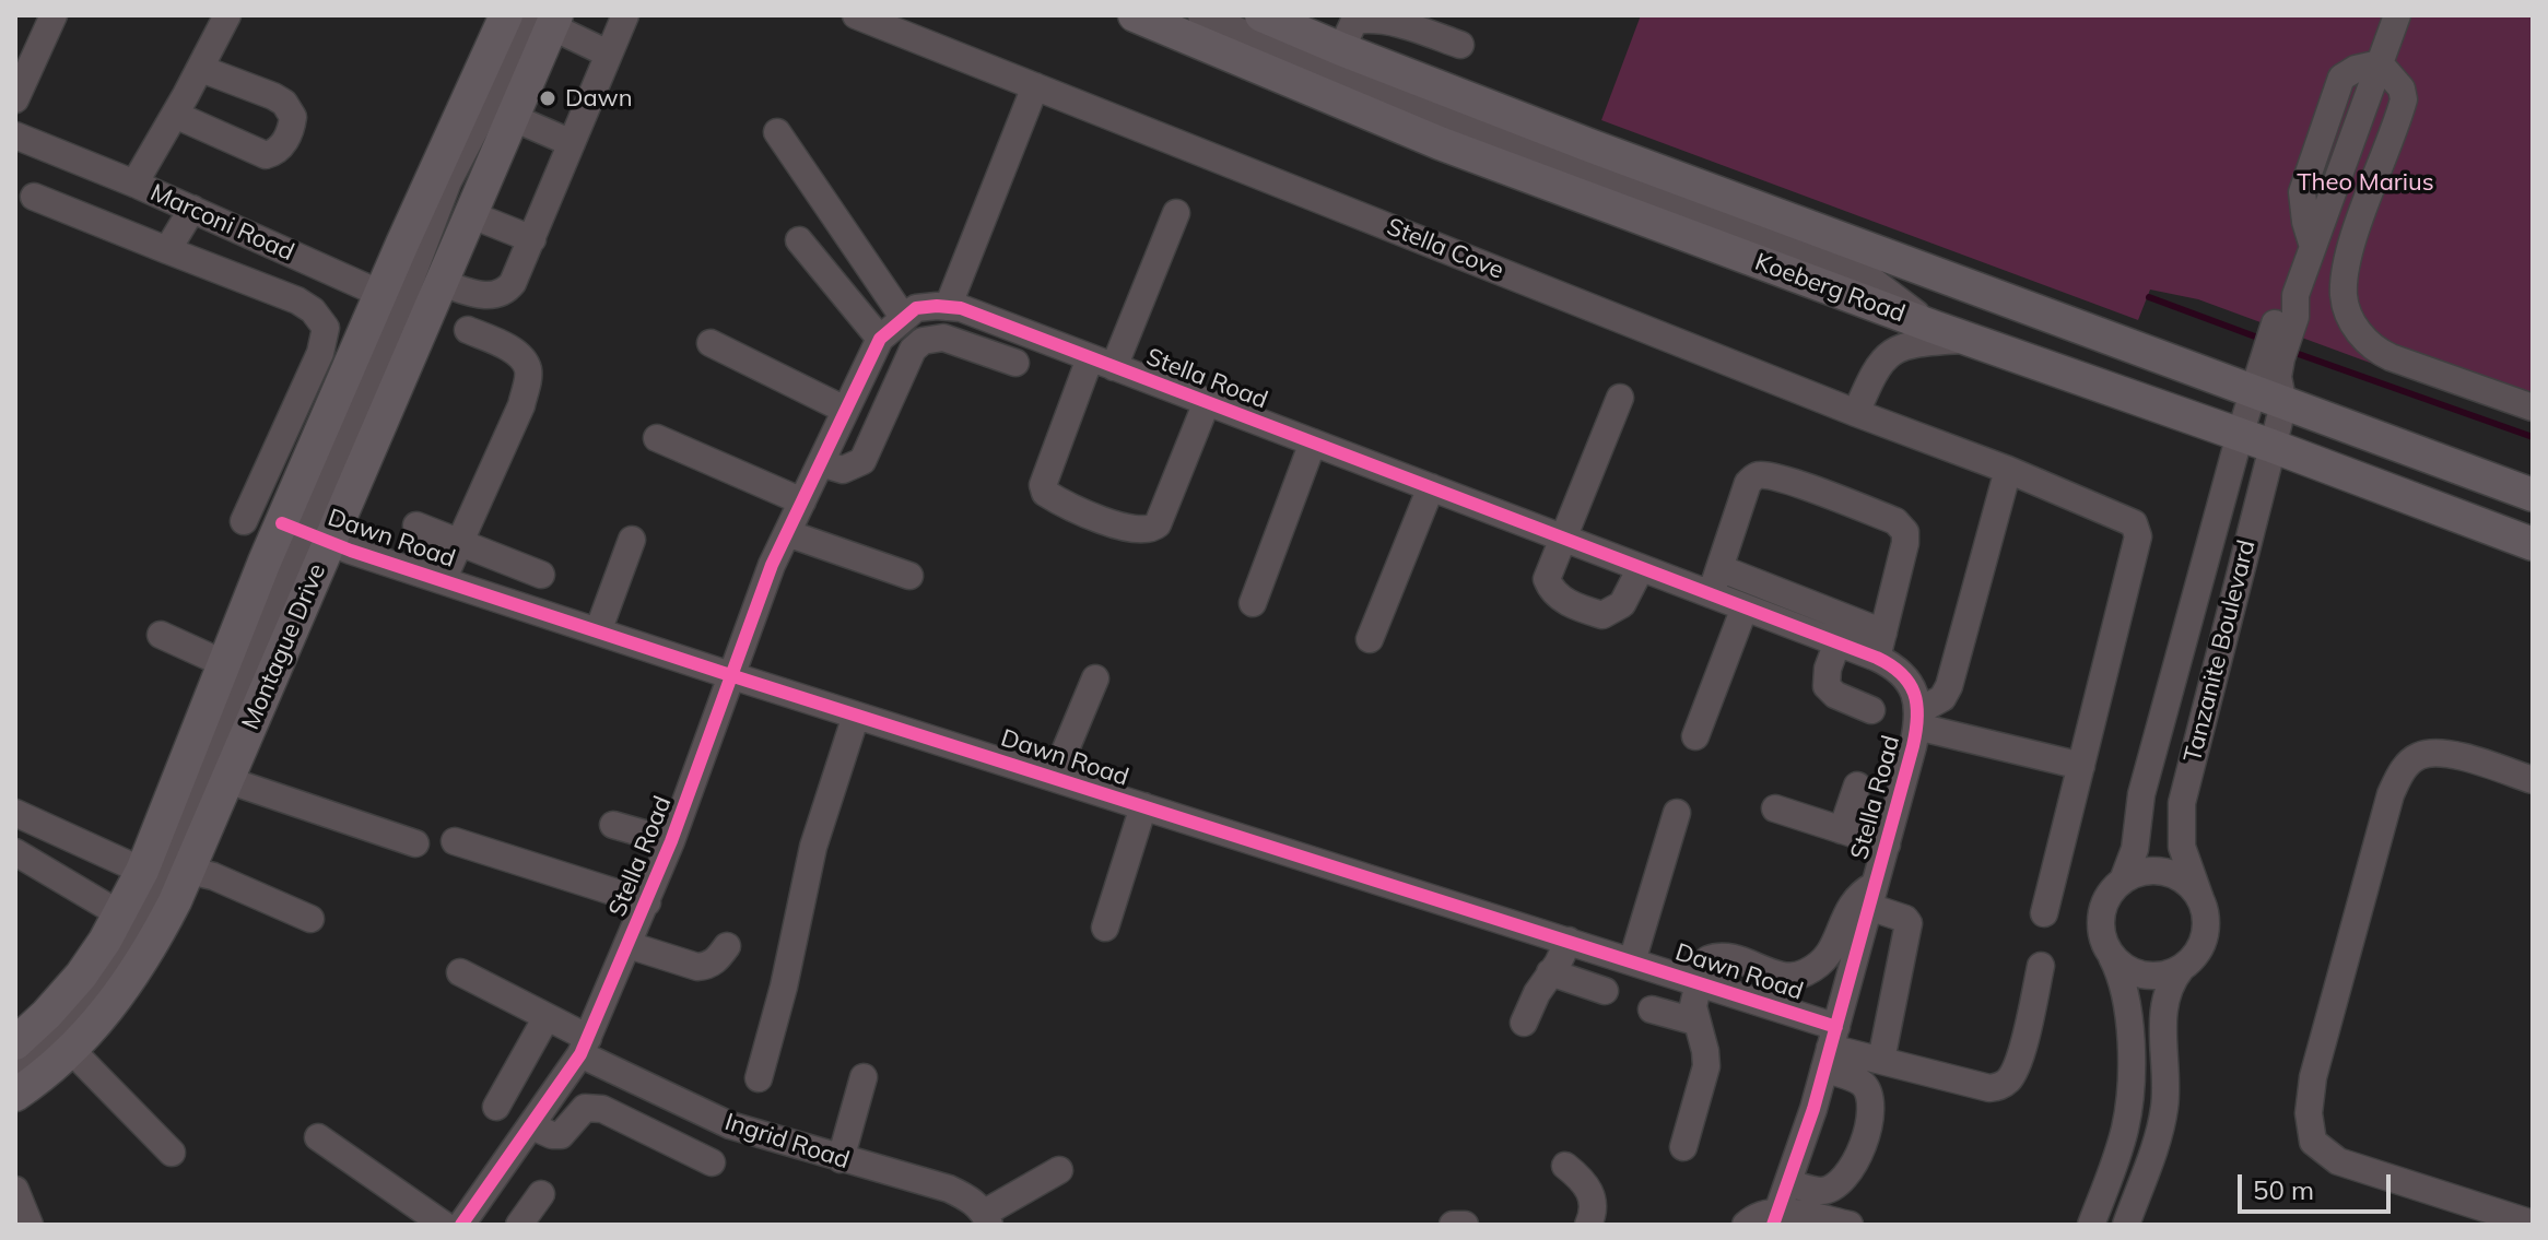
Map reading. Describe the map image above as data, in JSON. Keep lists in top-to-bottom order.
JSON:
{
  "streets": {
    "main road": ["Koeberg Road", "Montague Drive"],
    "street": [
      "Marconi Road",
      "Stella Cove",
      "Stella Road",
      "Dawn Road",
      "Tanzanite Boulevard",
      "Ingrid Road"
    ]
  },
  "crossings": [
    ["Marconi Road", "Montague Drive"],
    ["Koeberg Road", "Tanzanite Boulevard"],
    ["Stella Road", "Dawn Road"],
    ["Stella Road", "Ingrid Road"],
    ["Dawn Road", "Montague Drive"]
  ],
  "parks": ["Theo Marius"],
  "places": ["Dawn"],
  "scale_bar": "50 m"
}
